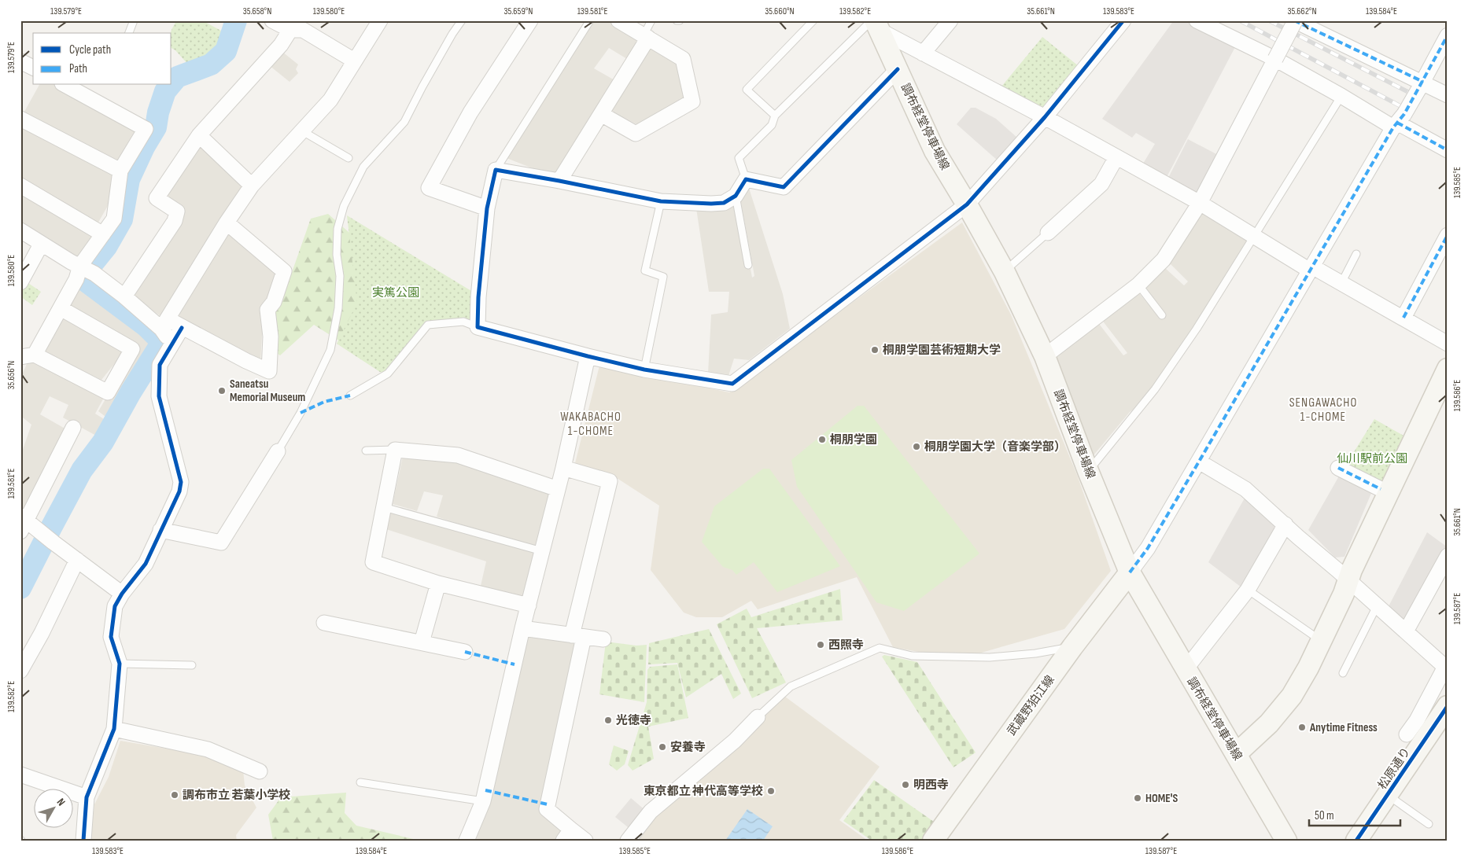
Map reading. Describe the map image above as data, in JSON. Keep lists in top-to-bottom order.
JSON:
{
  "streets": {
    "main road": ["調布経堂停車場線", "武蔵野狛江線", "松原通り"]
  },
  "crossings": [
    ["調布経堂停車場線", "武蔵野狛江線"]
  ],
  "districts": ["SENGAWACHO 1-CHOME", "WAKABACHO 1-CHOME"],
  "parks": ["実篤公園", "仙川駅前公園"],
  "places": [
    "桐朋学園芸術短期大学",
    "Saneatsu Memorial Museum",
    "桐朋学園",
    "桐朋学園大学（音楽学部）",
    "西照寺",
    "光徳寺",
    "Anytime Fitness",
    "安養寺",
    "明西寺",
    "東京都立 神代高等学校",
    "調布市立 若葉小学校",
    "HOME'S"
  ],
  "legend": ["Cycle path", "Path"],
  "scale_bar": "50 m",
  "north": "top right",
  "coordinates": [
    "139.579°E",
    "35.658°N",
    "139.580°E",
    "35.659°N",
    "139.581°E",
    "35.660°N",
    "139.582°E",
    "35.661°N",
    "139.583°E",
    "35.662°N",
    "139.584°E",
    "139.585°E",
    "35.656°N",
    "139.586°E",
    "139.587°E"
  ]
}
